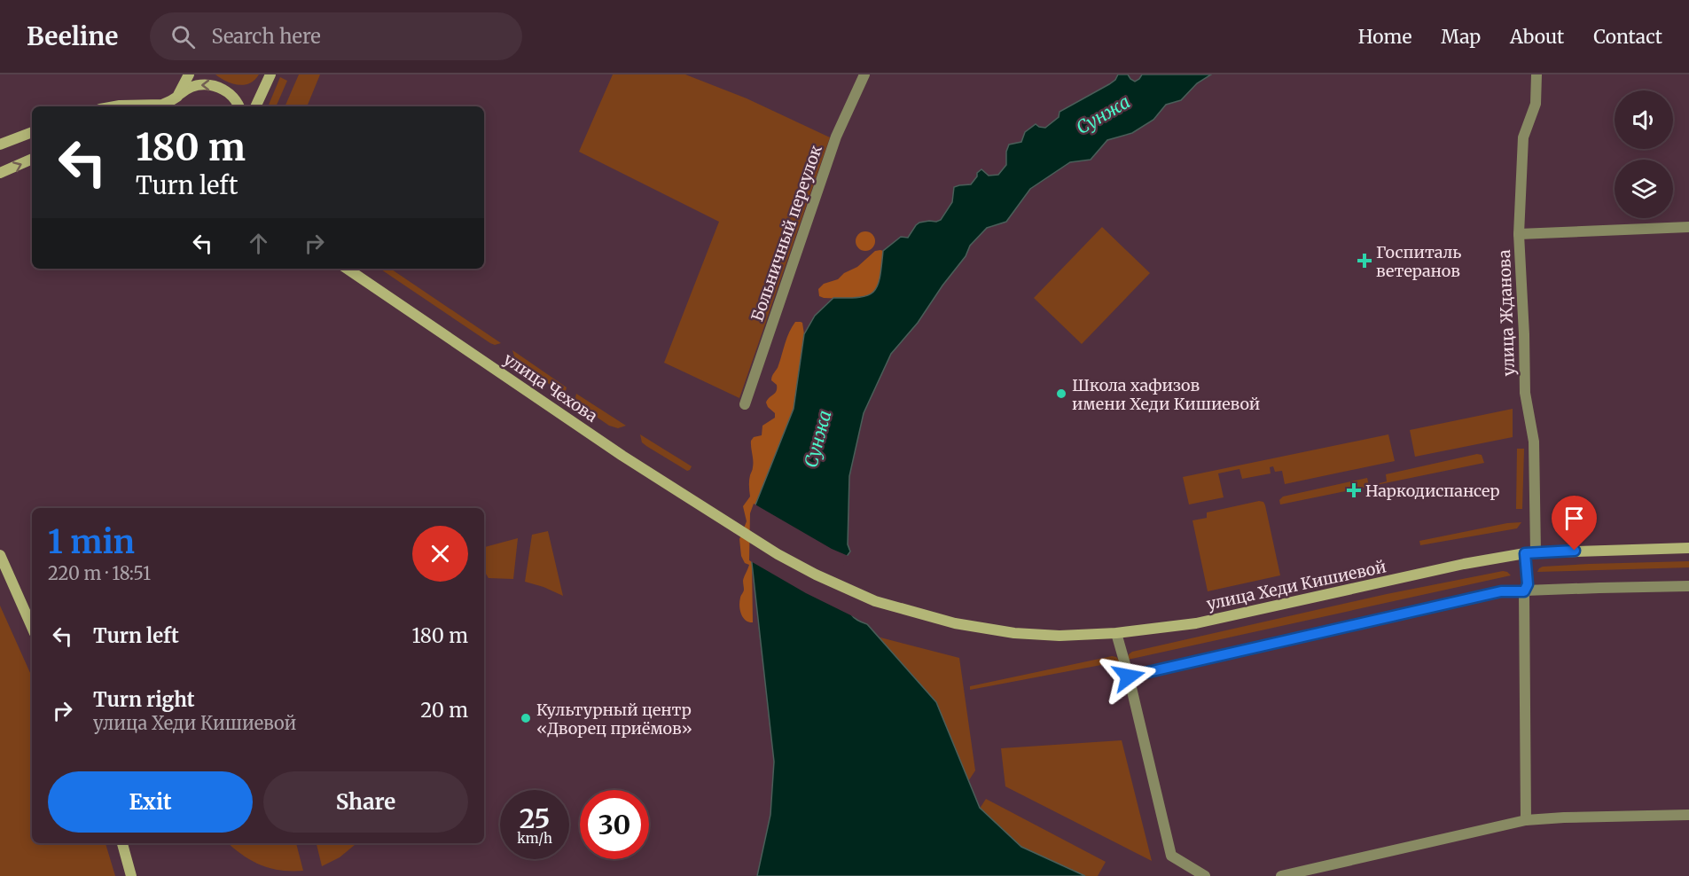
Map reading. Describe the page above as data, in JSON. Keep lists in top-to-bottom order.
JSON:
{
  "streets": {
    "main road": ["улица Чехова", "улица Хеди Кишиевой"],
    "street": ["Больничный переулок", "улица Жданова"]
  },
  "crossings": [
    ["улица Жданова", "улица Хеди Кишиевой"],
    ["улица Чехова", "улица Хеди Кишиевой"]
  ],
  "water": ["Сунжа"],
  "places": {
    "health": ["Госпиталь ветеранов", "Наркодиспансер"],
    "other": ["Школа хафизов имени Хеди Кишиевой", "Культурный центр «Дворец приёмов»"]
  },
  "page": {
    "header": "Beeline",
    "search": "Search here",
    "nav": [
      "Home",
      "Map",
      "About",
      "Contact"
    ],
    "turn": ["180 m", "Turn left"],
    "heading": ["1 min", "220 m · 18:51"],
    "list": [
      {
        "name": "Turn left",
        "value": "180 m"
      },
      {
        "name": "Turn right",
        "note": "улица Хеди Кишиевой",
        "value": "20 m"
      }
    ],
    "buttons": ["Exit", "Share"],
    "speed": "25 km/h",
    "limit": "30"
  }
}
